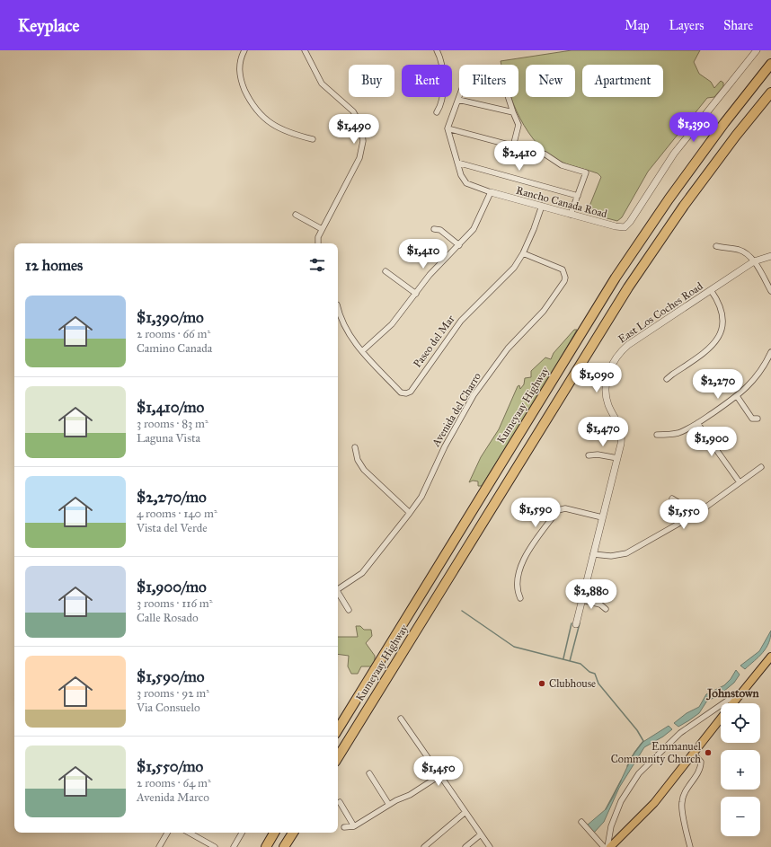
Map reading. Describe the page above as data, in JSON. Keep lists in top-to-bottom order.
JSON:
{
  "streets": {
    "highway": ["Kumeyaay Highway"],
    "street": [
      "Rancho Canada Road",
      "East Los Coches Road",
      "Paseo del Mar",
      "Avenida del Charro"
    ]
  },
  "crossings": [
    ["Rancho Canada Road", "Paseo del Mar"],
    ["Paseo del Mar", "Avenida del Charro"]
  ],
  "districts": ["Johnstown"],
  "places": ["Clubhouse", "Emmanuel Community Church"],
  "page": {
    "header": "Keyplace",
    "nav": ["Map", "Layers", "Share"],
    "chip": [
      "Buy",
      "Rent",
      "Filters",
      "New",
      "Apartment"
    ],
    "price": [
      "$1,390",
      "$1,490",
      "$2,410",
      "$1,410",
      "$1,090",
      "$2,270",
      "$1,470",
      "$1,900",
      "$1,590",
      "$1,550",
      "$2,880",
      "$1,450"
    ],
    "heading": "12 homes",
    "list": [
      {
        "name": "$1,390/mo",
        "note": "2 rooms · 66 m² · Camino Canada"
      },
      {
        "name": "$1,410/mo",
        "note": "3 rooms · 83 m² · Laguna Vista"
      },
      {
        "name": "$2,270/mo",
        "note": "4 rooms · 140 m² · Vista del Verde"
      },
      {
        "name": "$1,900/mo",
        "note": "3 rooms · 116 m² · Calle Rosado"
      },
      {
        "name": "$1,590/mo",
        "note": "3 rooms · 92 m² · Via Consuelo"
      },
      {
        "name": "$1,550/mo",
        "note": "2 rooms · 64 m² · Avenida Marco"
      }
    ],
    "map_buttons": ["+", "−"]
  }
}
